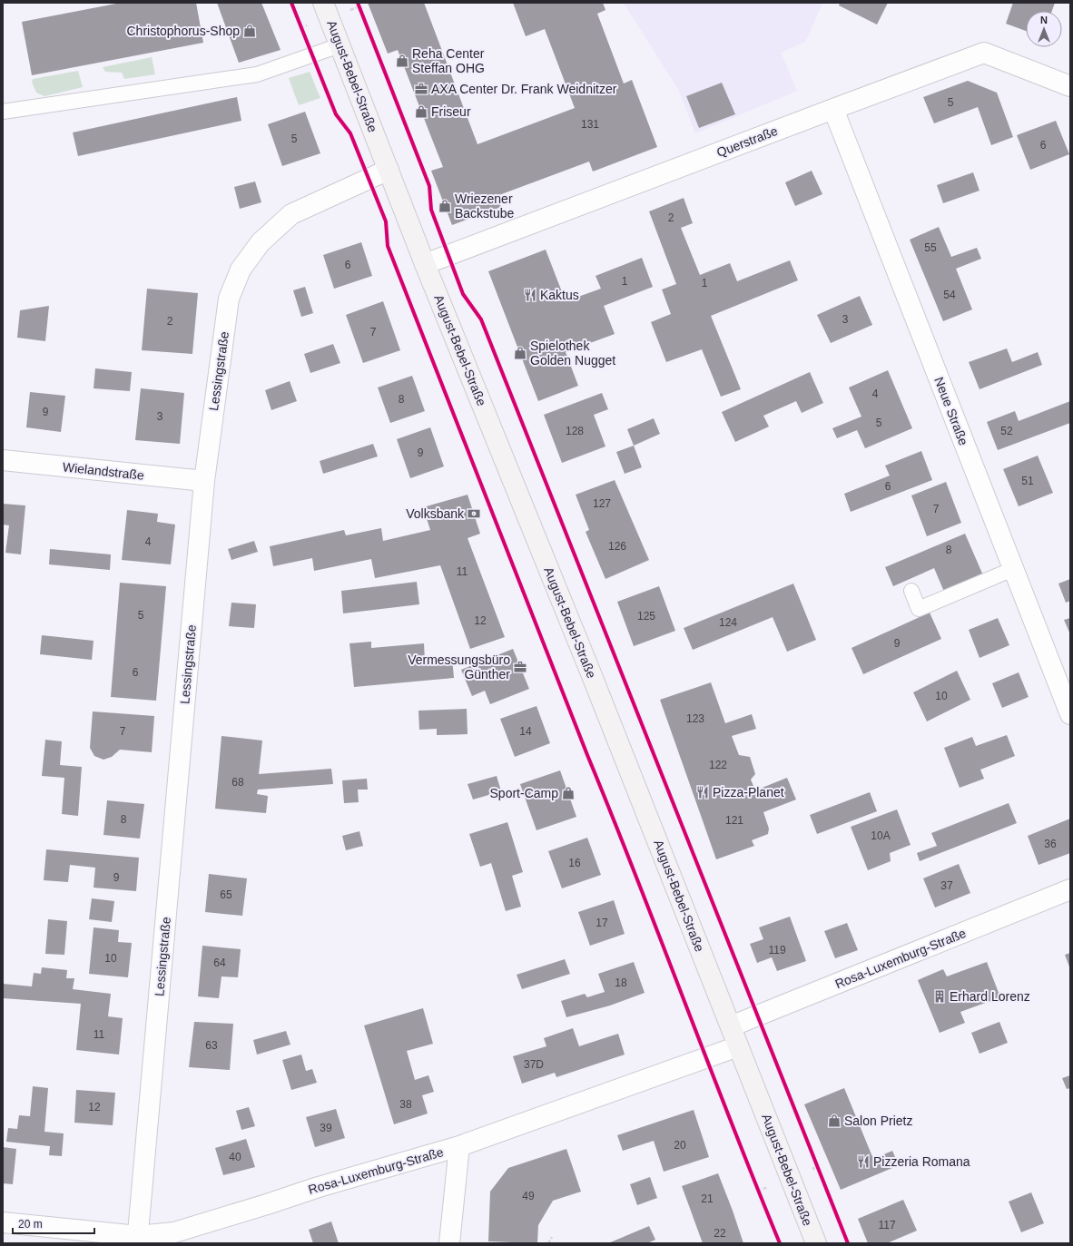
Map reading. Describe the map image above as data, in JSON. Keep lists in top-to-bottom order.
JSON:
{
  "streets": {
    "main road": ["August-Bebel-Straße"],
    "street": [
      "Querstraße",
      "Lessingstraße",
      "Neue Straße",
      "Wielandstraße",
      "Rosa-Luxemburg-Straße"
    ]
  },
  "crossings": [
    ["August-Bebel-Straße", "Querstraße"],
    ["August-Bebel-Straße", "Lessingstraße"],
    ["August-Bebel-Straße", "Rosa-Luxemburg-Straße"],
    ["Querstraße", "Neue Straße"],
    ["Lessingstraße", "Wielandstraße"],
    ["Lessingstraße", "Rosa-Luxemburg-Straße"]
  ],
  "places": {
    "shop": [
      "Christophorus-Shop",
      "Reha Center Steffan OHG",
      "Friseur",
      "Wriezener Backstube",
      "Spielothek Golden Nugget",
      "Sport-Camp",
      "Salon Prietz"
    ],
    "office": ["AXA Center Dr. Frank Weidnitzer", "Vermessungsbüro Günther"],
    "restaurant": ["Kaktus", "Pizza-Planet", "Pizzeria Romana"],
    "bank": ["Volksbank"],
    "building": ["Erhard Lorenz"]
  },
  "house_numbers": [
    "5",
    "131",
    "5",
    "6",
    "2",
    "55",
    "6",
    "1",
    "1",
    "54",
    "3",
    "2",
    "7",
    "4",
    "8",
    "9",
    "3",
    "5",
    "128",
    "52",
    "9",
    "51",
    "6",
    "127",
    "7",
    "4",
    "126",
    "8",
    "11",
    "5",
    "125",
    "12",
    "124",
    "9",
    "6",
    "10",
    "123",
    "7",
    "14",
    "122",
    "68",
    "8",
    "121",
    "10A",
    "36",
    "16",
    "9",
    "37",
    "65",
    "17",
    "119",
    "10",
    "64",
    "18",
    "11",
    "63",
    "37D",
    "38",
    "12",
    "39",
    "20",
    "40",
    "49",
    "21",
    "117",
    "22"
  ],
  "scale_bar": "20 m",
  "north": "top"
}
